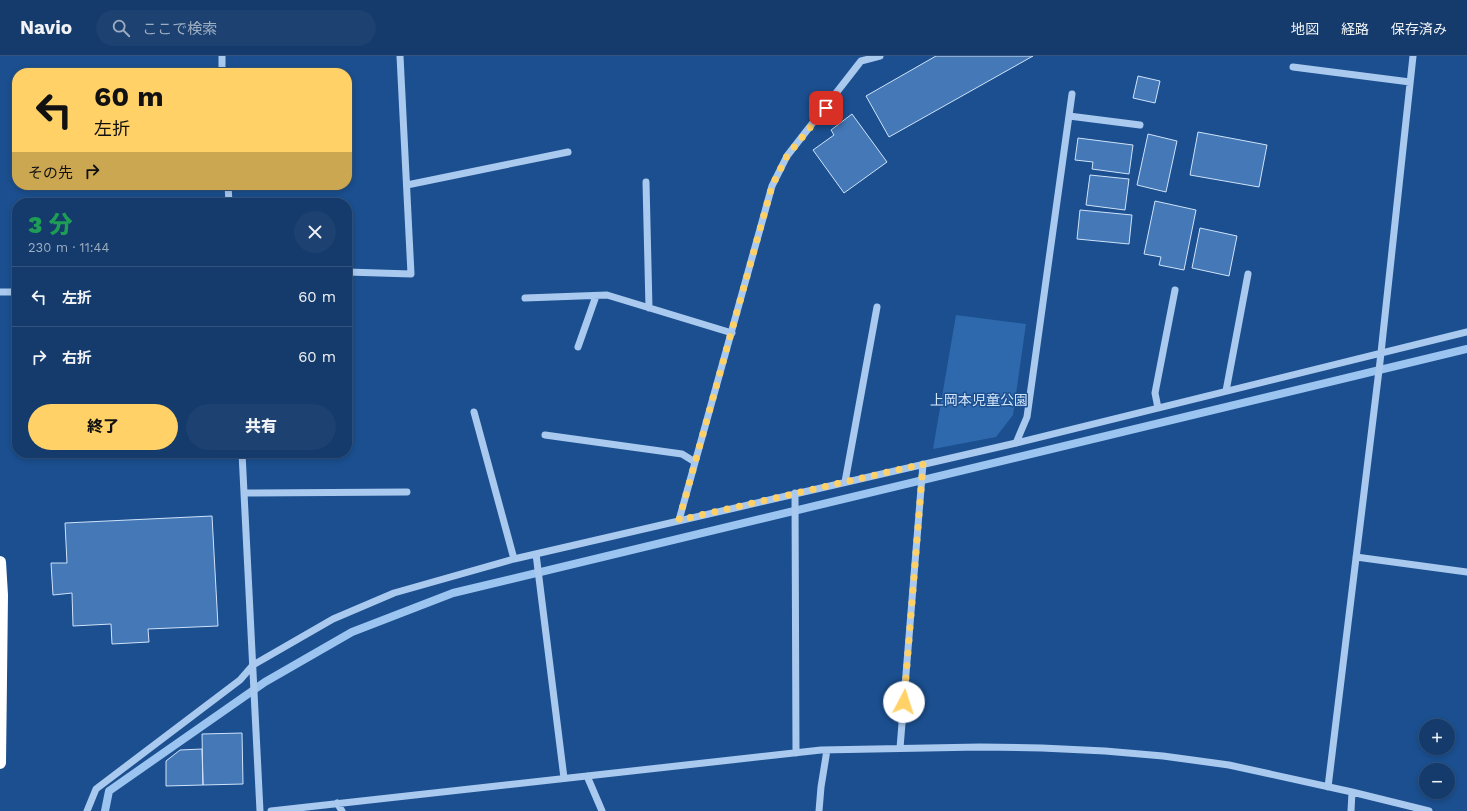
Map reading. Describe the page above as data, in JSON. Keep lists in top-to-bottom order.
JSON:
{
  "parks": ["上岡本児童公園"],
  "page": {
    "header": "Navio",
    "search": "ここで検索",
    "nav": ["地図", "経路", "保存済み"],
    "turn": ["60 m", "左折"],
    "then": "その先",
    "heading": ["3 分", "230 m · 11:44"],
    "list": [
      {
        "name": "左折",
        "value": "60 m"
      },
      {
        "name": "右折",
        "value": "60 m"
      }
    ],
    "buttons": ["終了", "共有"],
    "map_buttons": ["+", "−"]
  }
}
